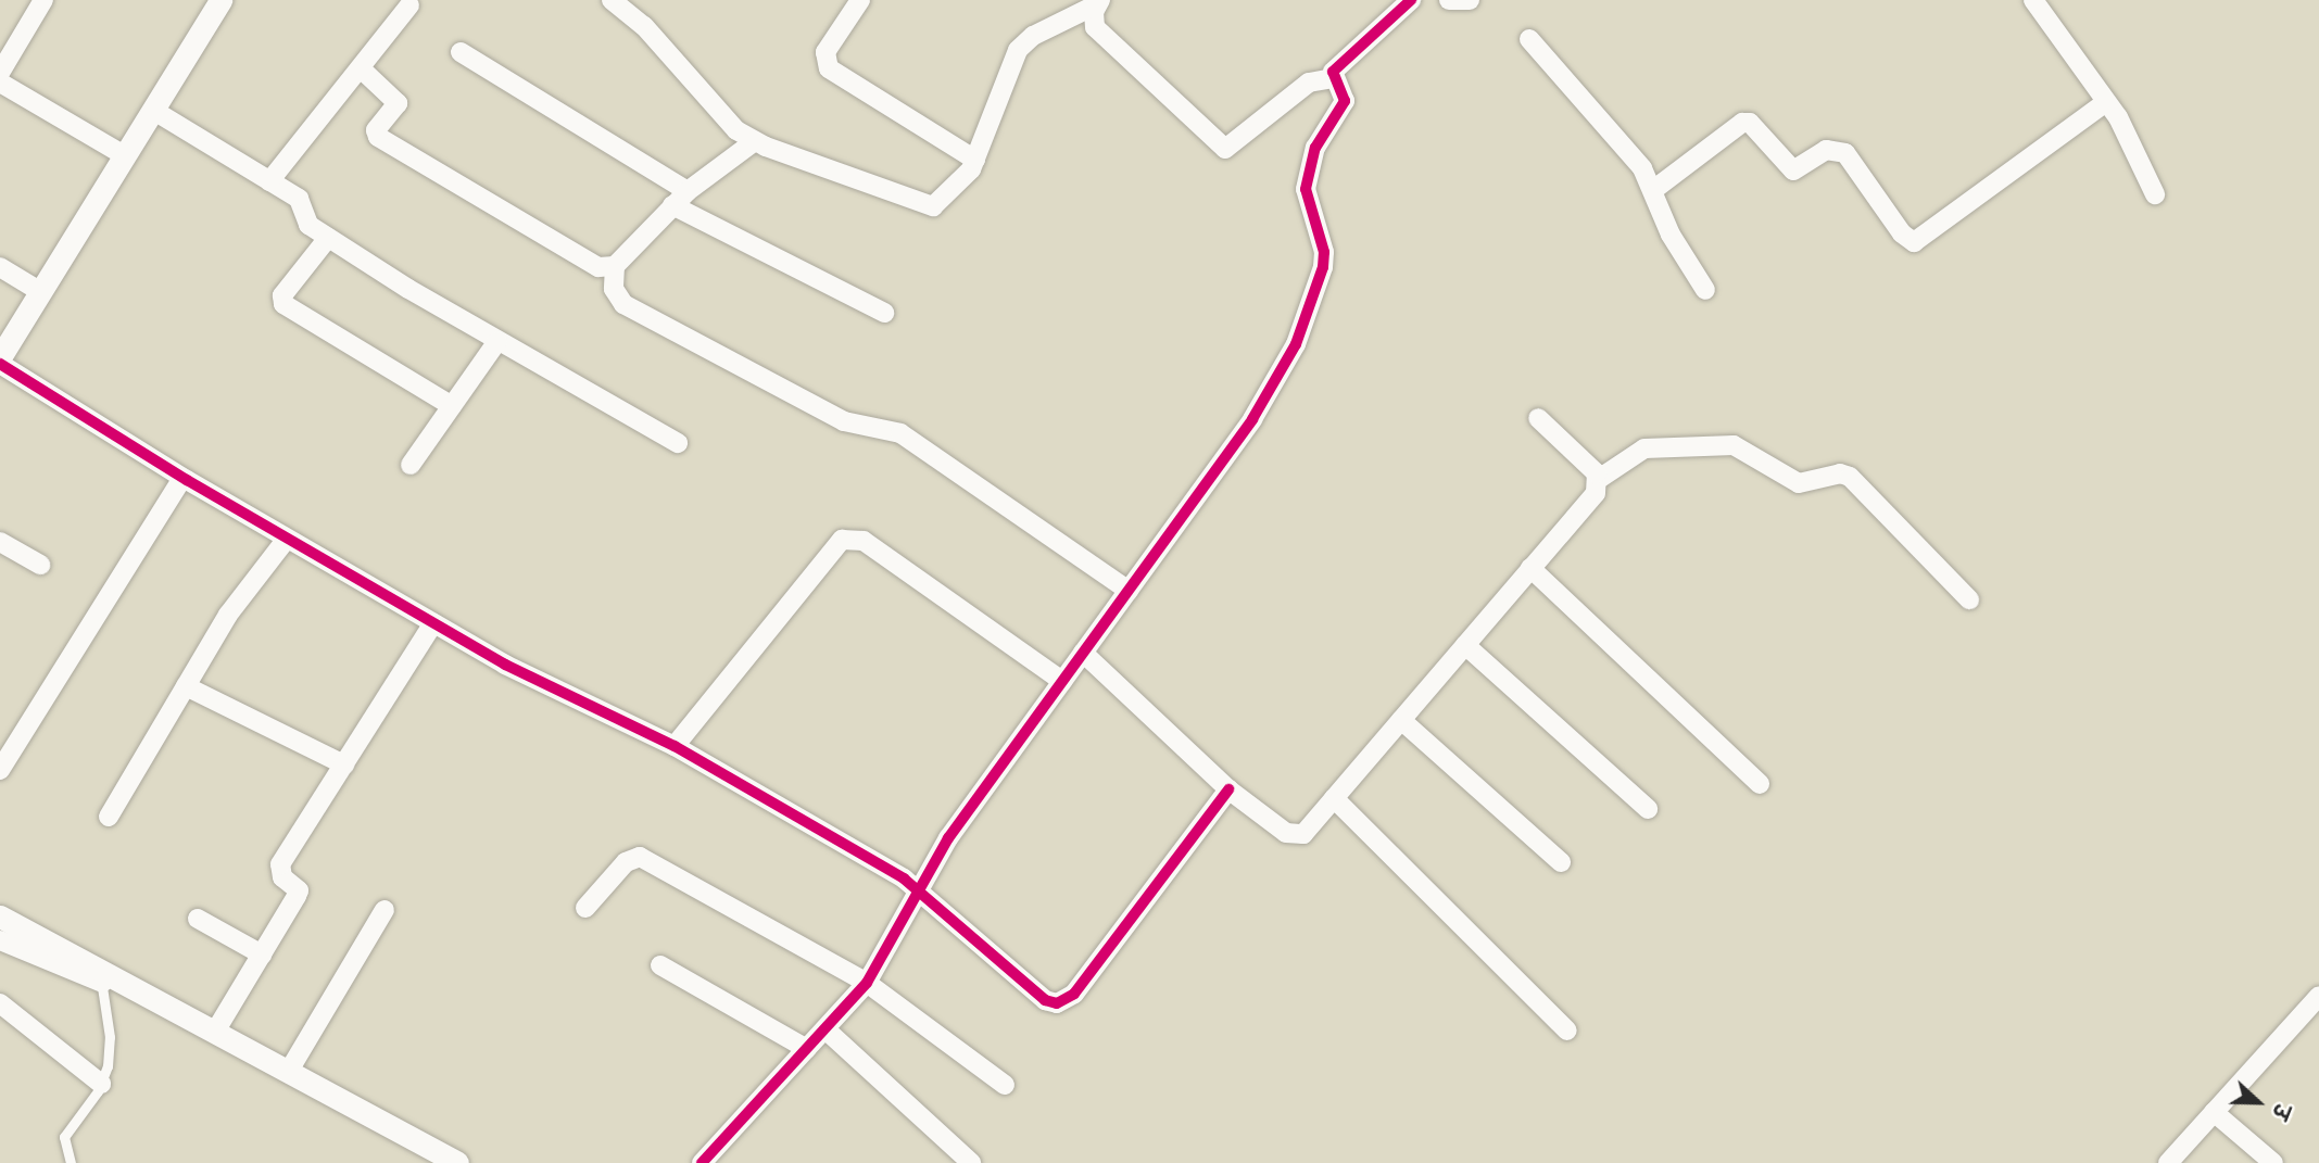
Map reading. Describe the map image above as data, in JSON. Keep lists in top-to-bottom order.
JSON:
{
  "north": "right"
}
